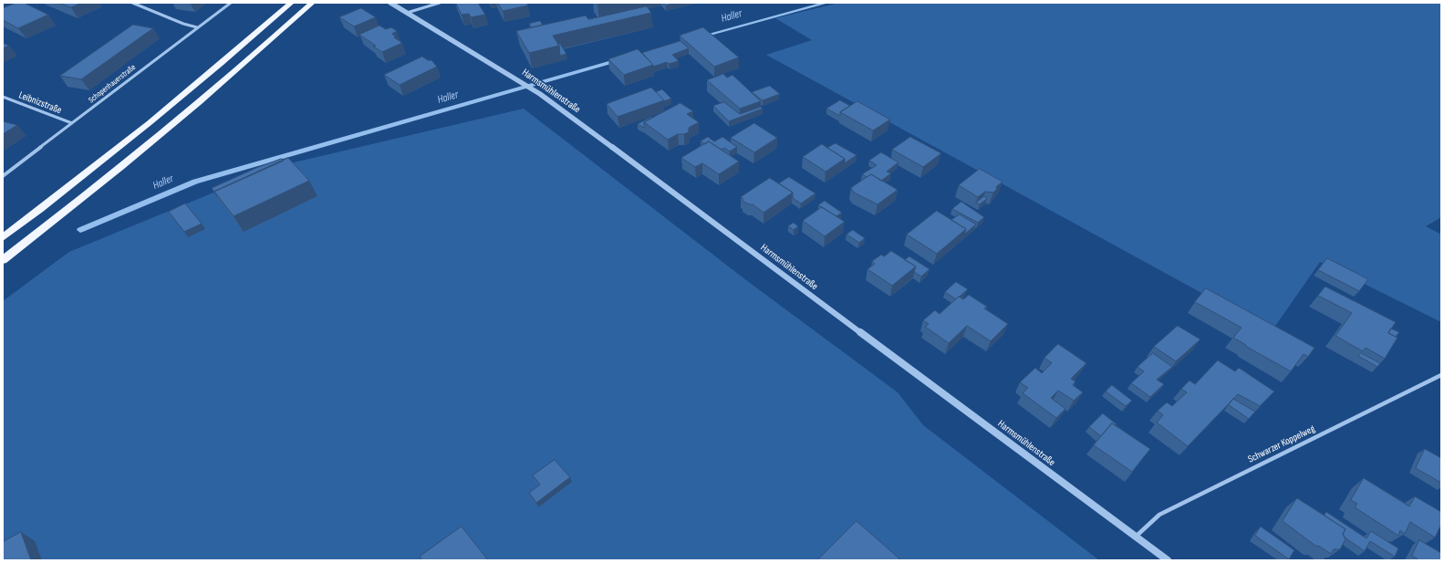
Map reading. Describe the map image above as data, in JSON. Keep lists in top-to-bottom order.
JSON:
{
  "streets": {
    "street": [
      "Schopenhauerstraße",
      "Harmsmühlenstraße",
      "Leibnizstraße",
      "Schwarzer Koppelweg"
    ]
  },
  "crossings": [
    ["Schopenhauerstraße", "Leibnizstraße"],
    ["Harmsmühlenstraße", "Schwarzer Koppelweg"]
  ],
  "water": ["Haller"]
}
